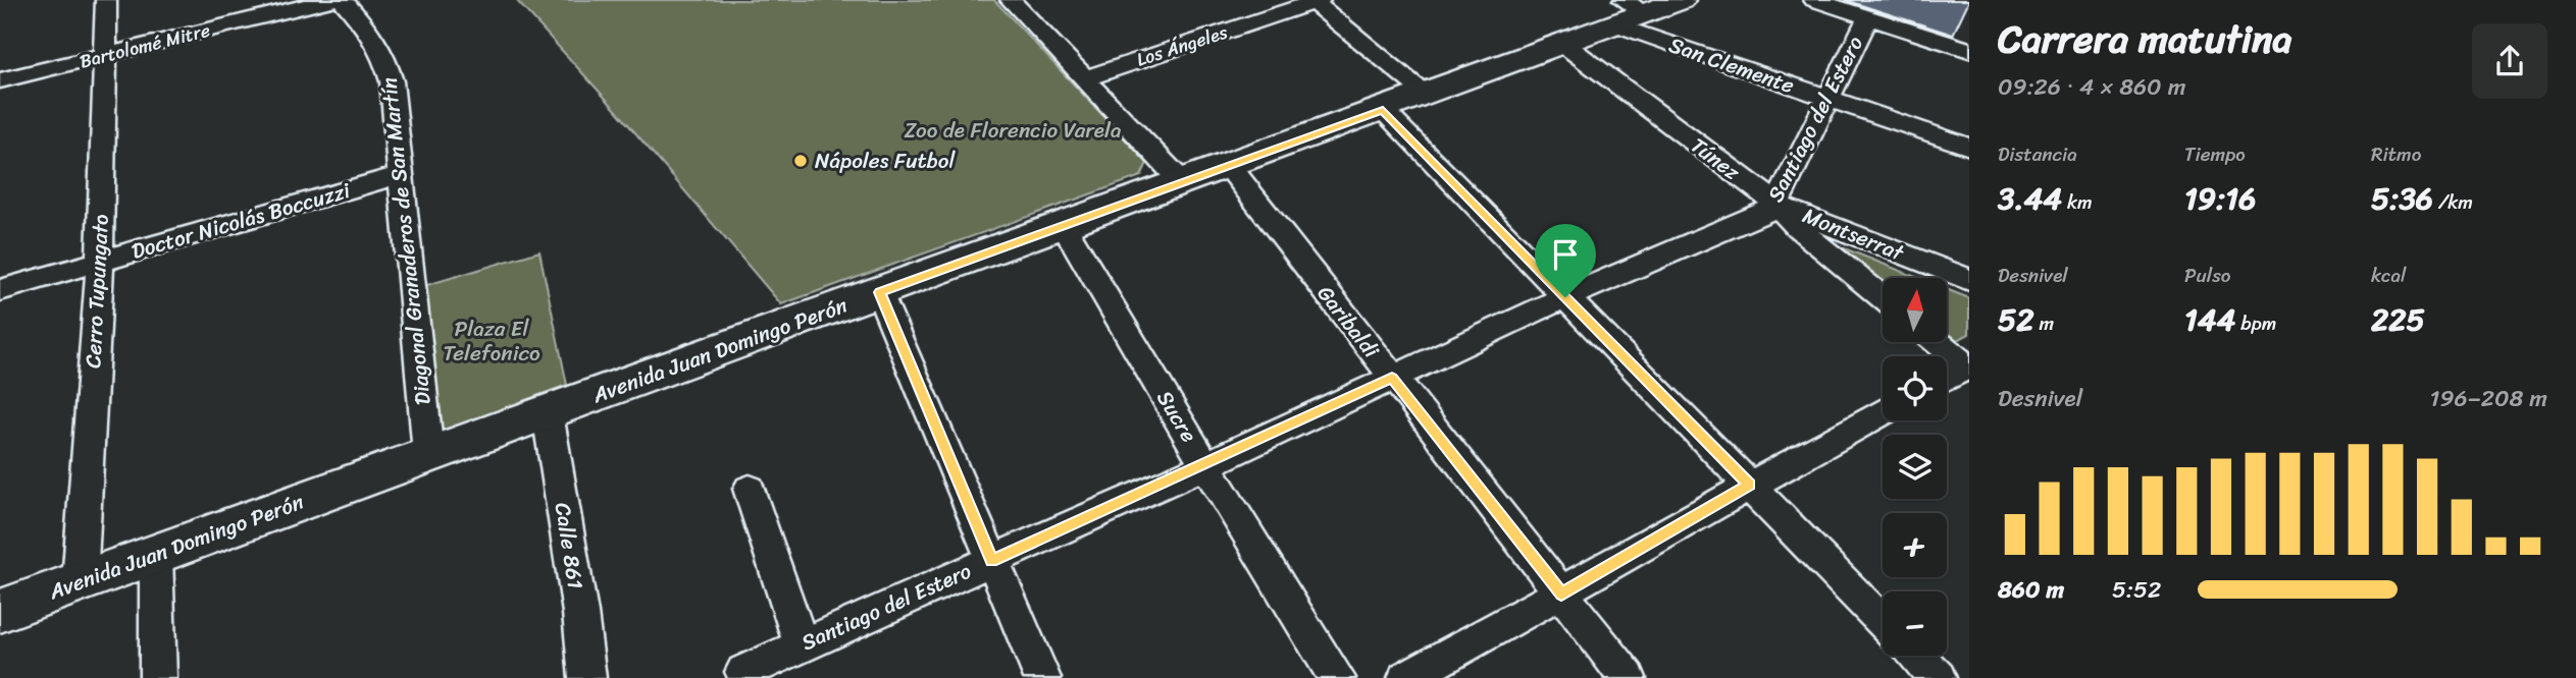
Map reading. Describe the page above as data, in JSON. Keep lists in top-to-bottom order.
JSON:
{
  "streets": {
    "main road": ["Avenida Juan Domingo Perón"],
    "street": [
      "Bartolomé Mitre",
      "Los Ángeles",
      "San Clemente",
      "Santiago del Estero",
      "Túnez",
      "Doctor Nicolás Boccuzzi",
      "Montserrat",
      "Diagonal Granaderos de San Martín",
      "Cerro Tupungato",
      "Garibaldi",
      "Sucre",
      "Calle 861"
    ]
  },
  "crossings": [
    ["Bartolomé Mitre", "Cerro Tupungato"],
    ["San Clemente", "Santiago del Estero"],
    ["San Clemente", "Avenida Juan Domingo Perón"],
    ["Santiago del Estero", "Túnez"],
    ["Santiago del Estero", "Montserrat"],
    ["Santiago del Estero", "Garibaldi"],
    ["Santiago del Estero", "Sucre"],
    ["Túnez", "Montserrat"],
    ["Túnez", "Avenida Juan Domingo Perón"],
    ["Doctor Nicolás Boccuzzi", "Diagonal Granaderos de San Martín"],
    ["Doctor Nicolás Boccuzzi", "Cerro Tupungato"],
    ["Diagonal Granaderos de San Martín", "Avenida Juan Domingo Perón"],
    ["Cerro Tupungato", "Avenida Juan Domingo Perón"],
    ["Garibaldi", "Avenida Juan Domingo Perón"],
    ["Avenida Juan Domingo Perón", "Sucre"],
    ["Avenida Juan Domingo Perón", "Calle 861"]
  ],
  "parks": ["Zoo de Florencio Varela", "Plaza El Telefonico"],
  "places": ["Nápoles Futbol"],
  "north": "top",
  "page": {
    "heading": ["Carrera matutina", "09:26 · 4 × 860 m"],
    "stats": [
      ["Distancia", "3.44 km"],
      ["Tiempo", "19:16"],
      ["Ritmo", "5:36 /km"],
      ["Desnivel", "52 m"],
      ["Pulso", "144 bpm"],
      ["kcal", "225"]
    ],
    "map_buttons": ["+", "−"],
    "chart": ["Desnivel", "196–208 m"],
    "list": [
      {
        "name": "860 m",
        "note": "5:52"
      }
    ]
  }
}
